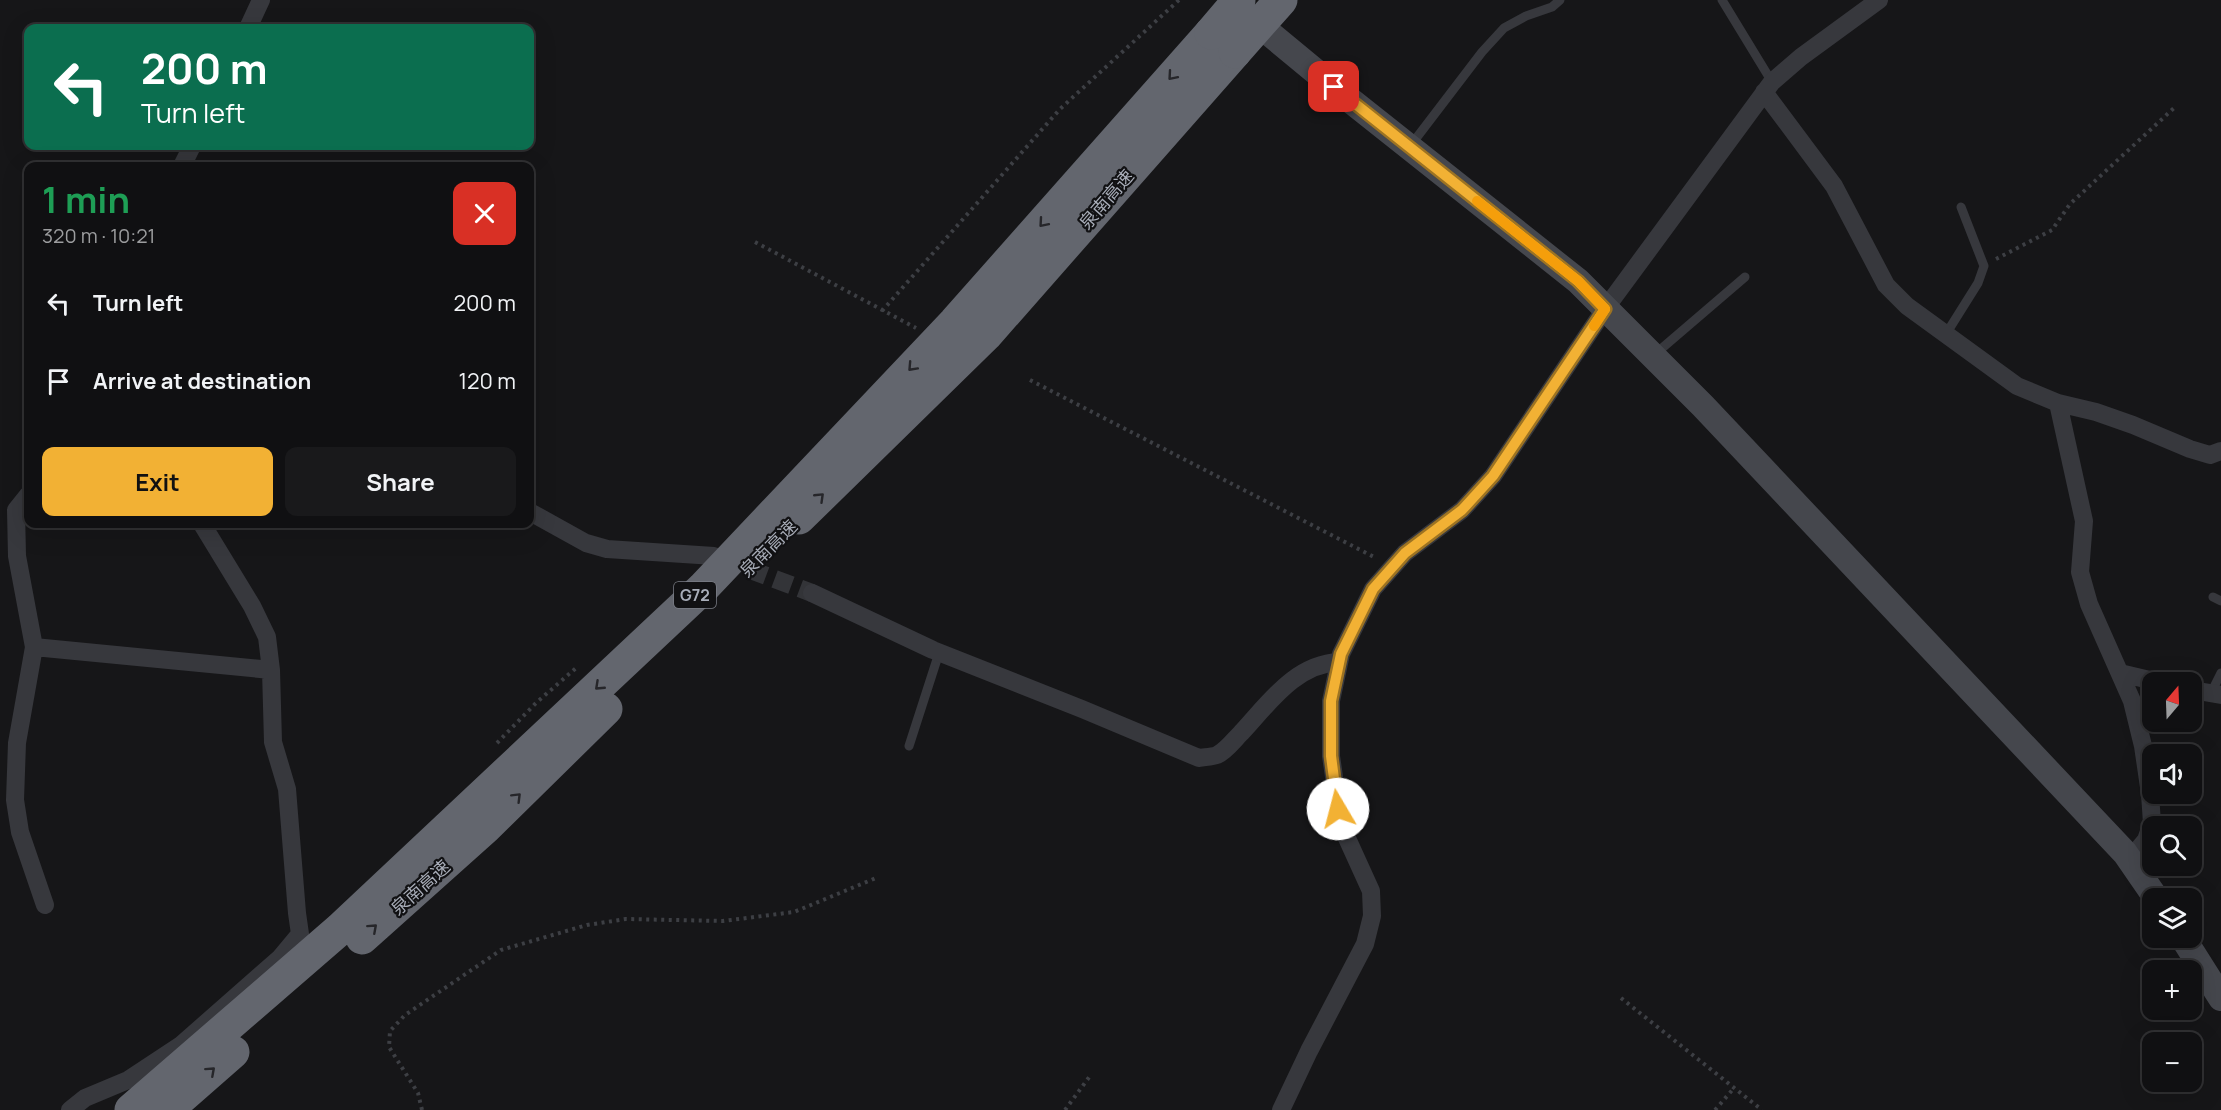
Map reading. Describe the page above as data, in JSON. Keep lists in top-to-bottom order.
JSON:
{
  "streets": {
    "highway": ["泉南高速", "G72"]
  },
  "north": "top",
  "page": {
    "turn": ["200 m", "Turn left"],
    "heading": ["1 min", "320 m · 10:21"],
    "list": [
      {
        "name": "Turn left",
        "value": "200 m"
      },
      {
        "name": "Arrive at destination",
        "value": "120 m"
      }
    ],
    "buttons": ["Exit", "Share"],
    "map_buttons": ["+", "−"]
  }
}
